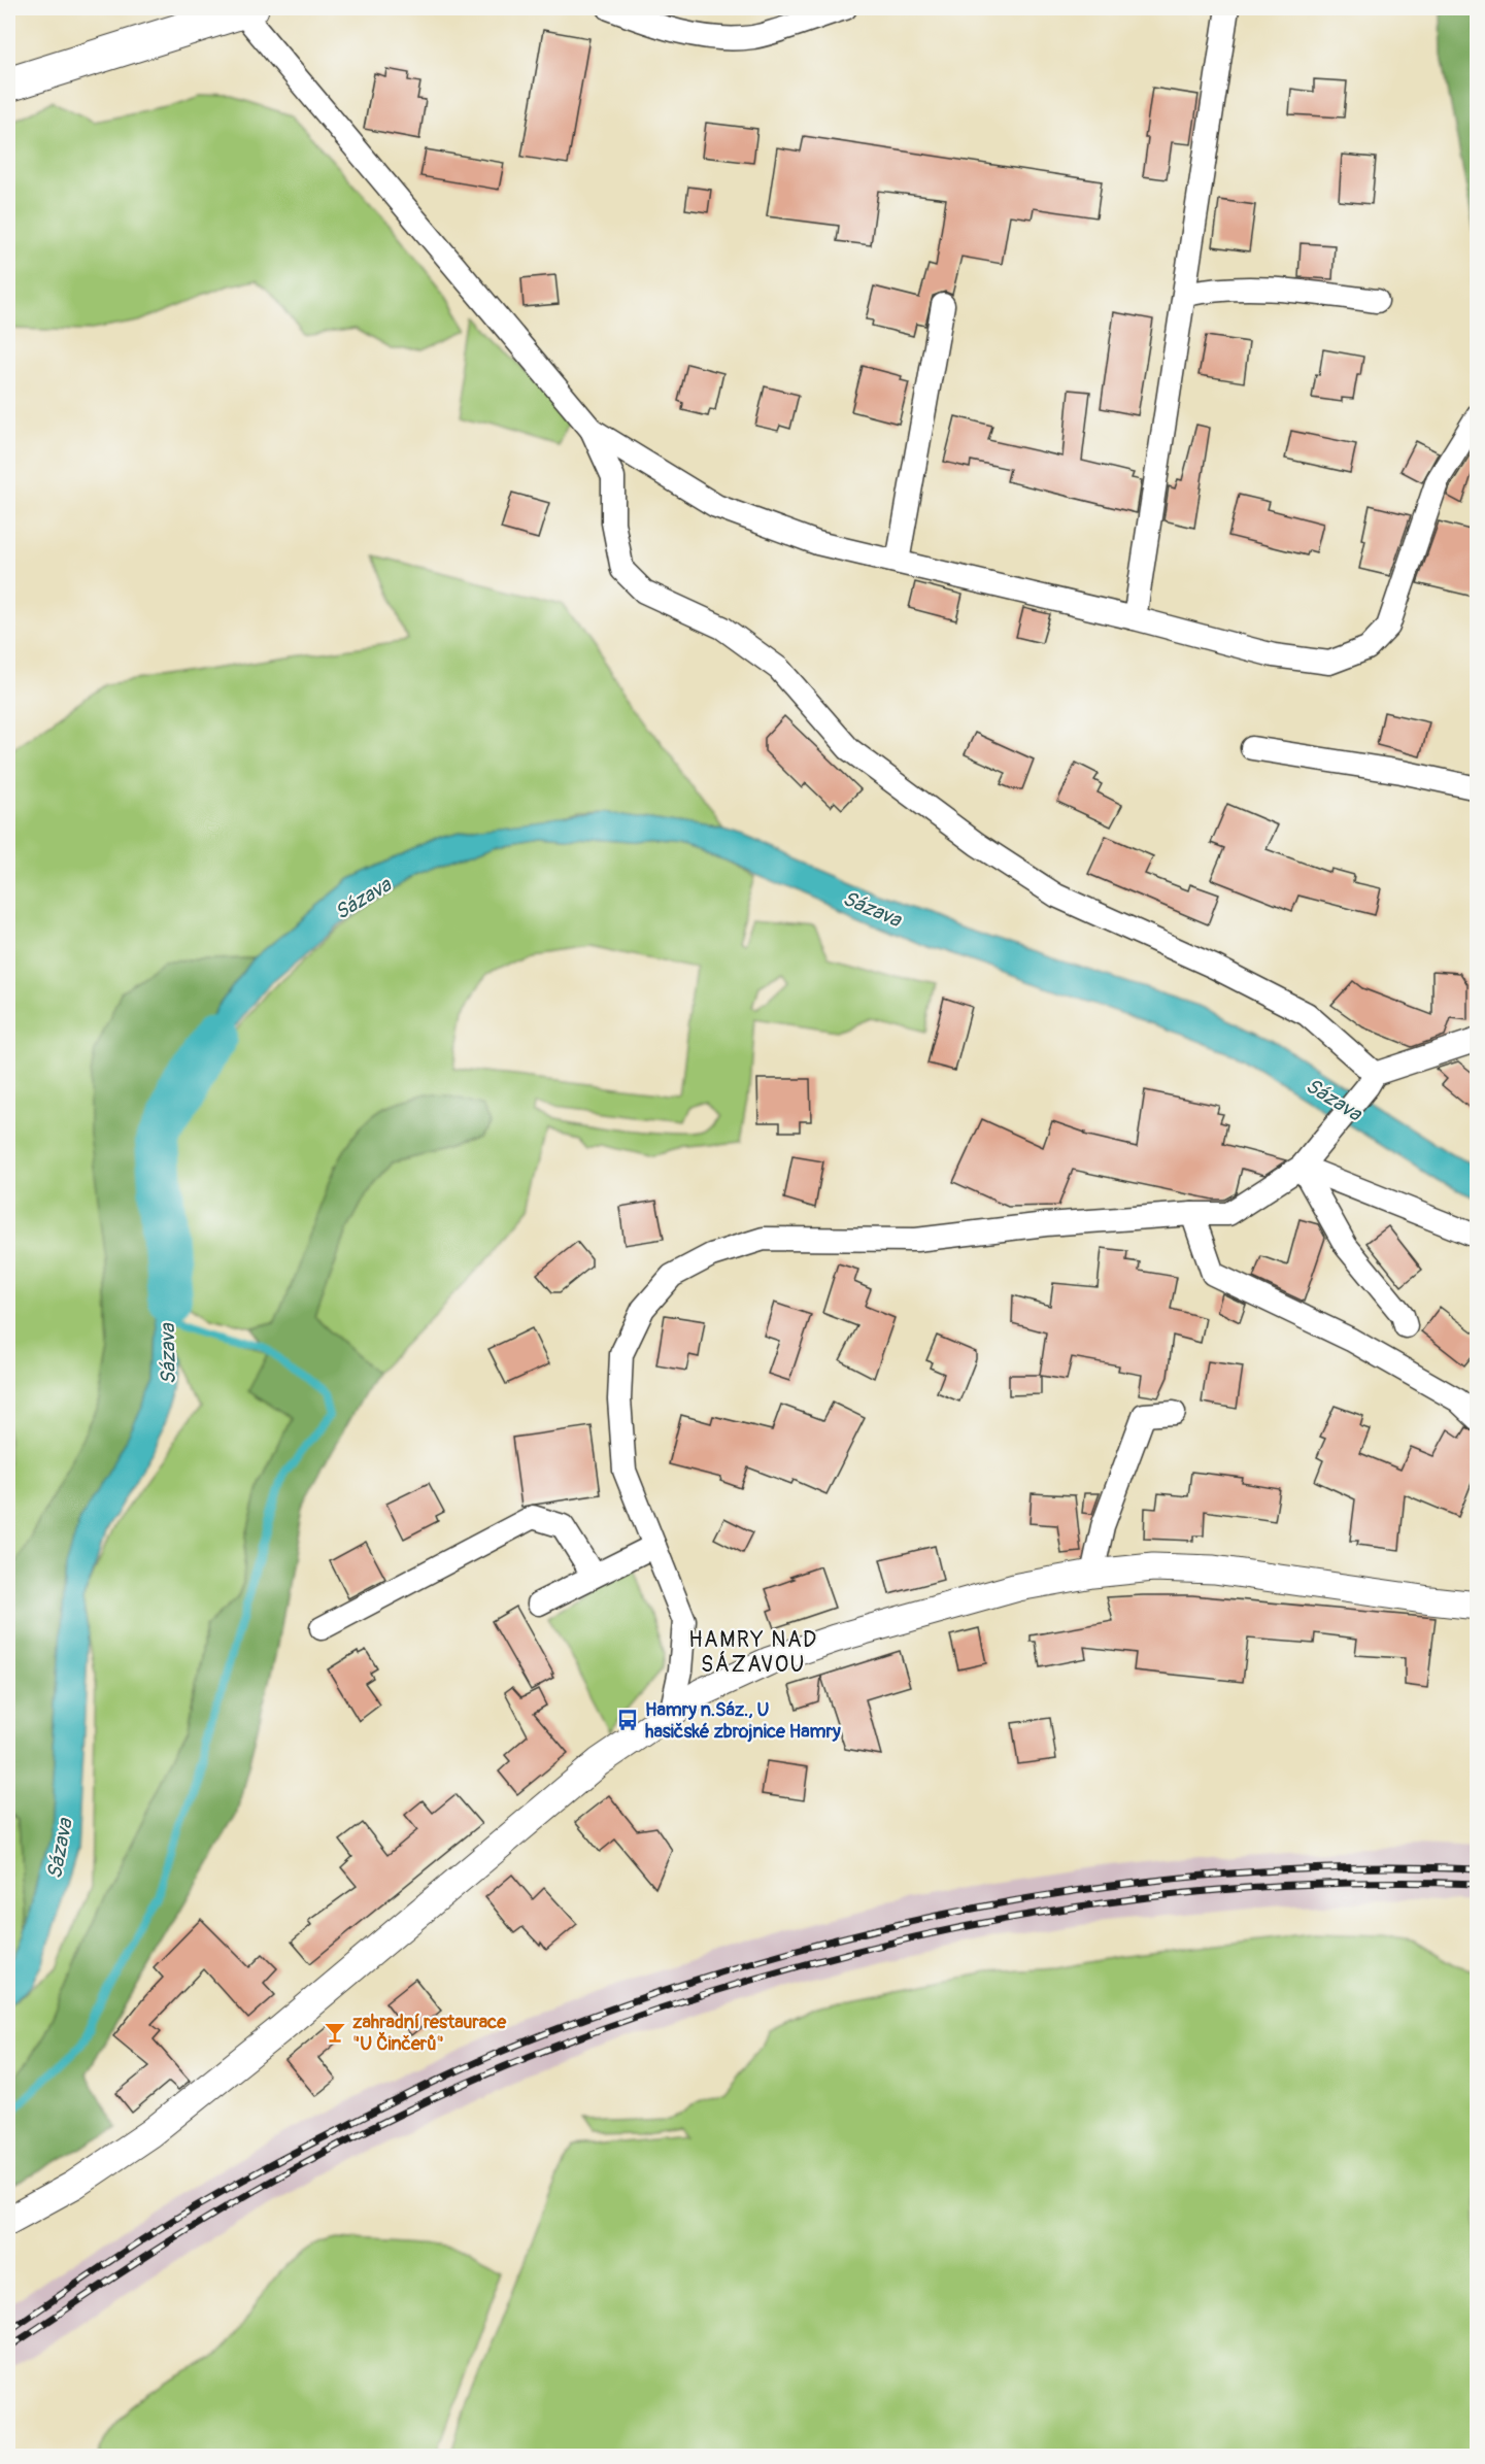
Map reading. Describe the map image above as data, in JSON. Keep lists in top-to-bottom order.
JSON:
{
  "districts": ["HAMRY NAD SÁZAVOU"],
  "water": ["Sázava"],
  "places": {
    "bus stop": ["Hamry n.Sáz., U hasičské zbrojnice Hamry"],
    "bar": ["zahradní restaurace \"U Činčerů\""]
  }
}
